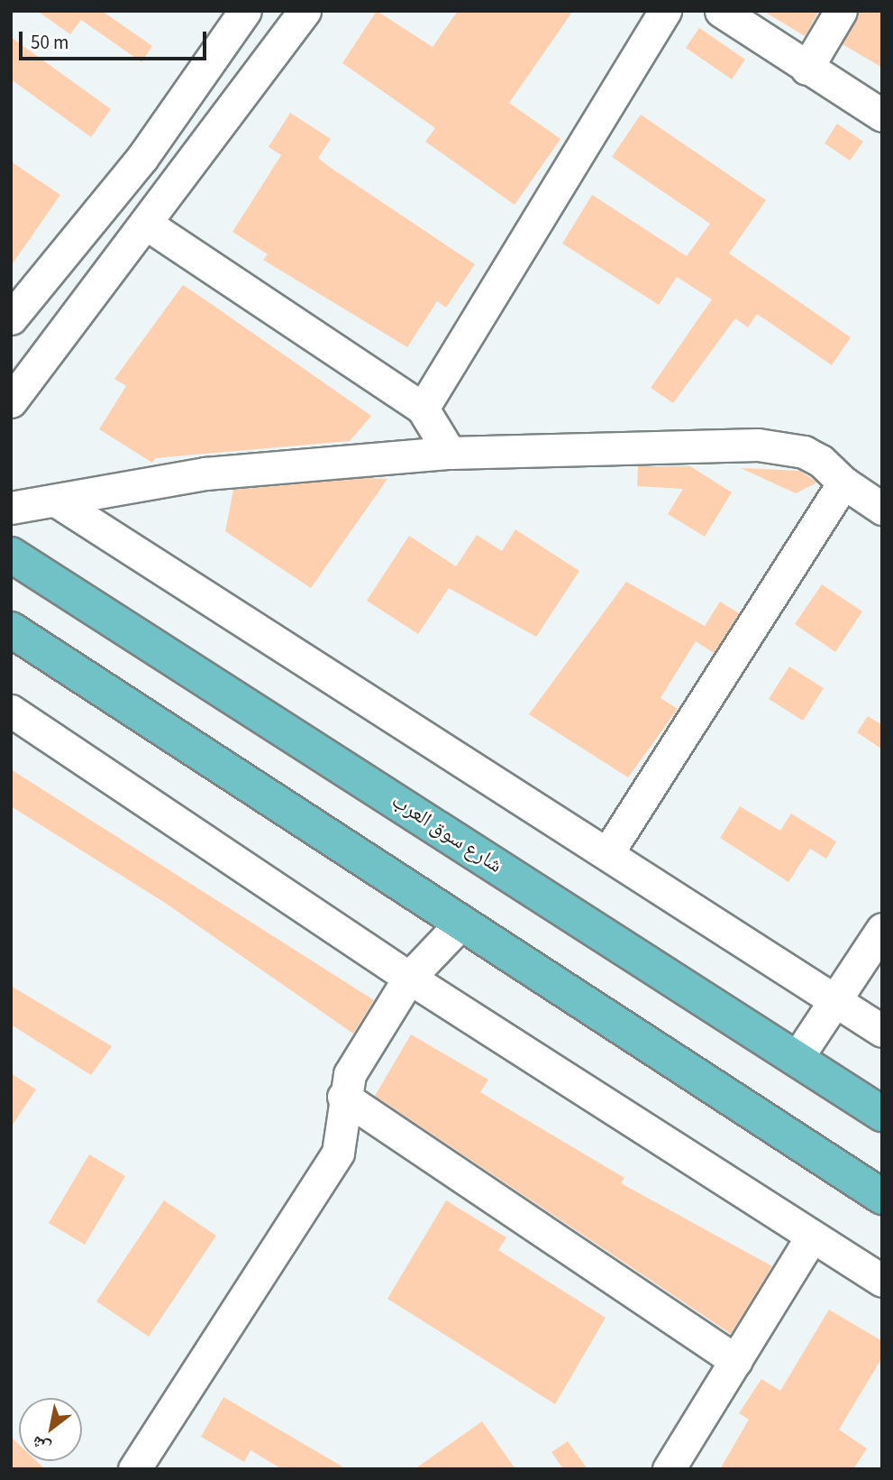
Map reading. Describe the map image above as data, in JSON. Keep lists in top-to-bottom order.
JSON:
{
  "streets": {
    "main road": ["شارع سوق العرب"]
  },
  "scale_bar": "50 m",
  "north": "bottom left"
}
